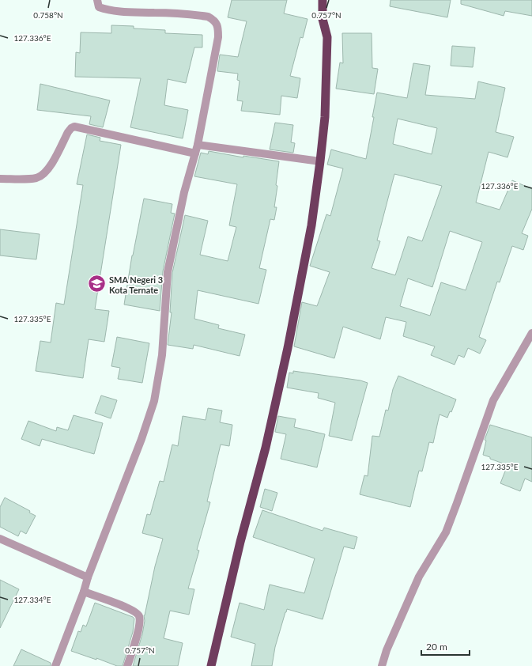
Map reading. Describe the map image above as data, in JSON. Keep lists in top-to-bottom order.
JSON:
{
  "places": {
    "school or university": ["SMA Negeri 3 Kota Ternate"]
  },
  "scale_bar": "20 m",
  "coordinates": [
    "0.758°N",
    "0.757°N",
    "127.336°E",
    "127.335°E",
    "127.334°E"
  ]
}
